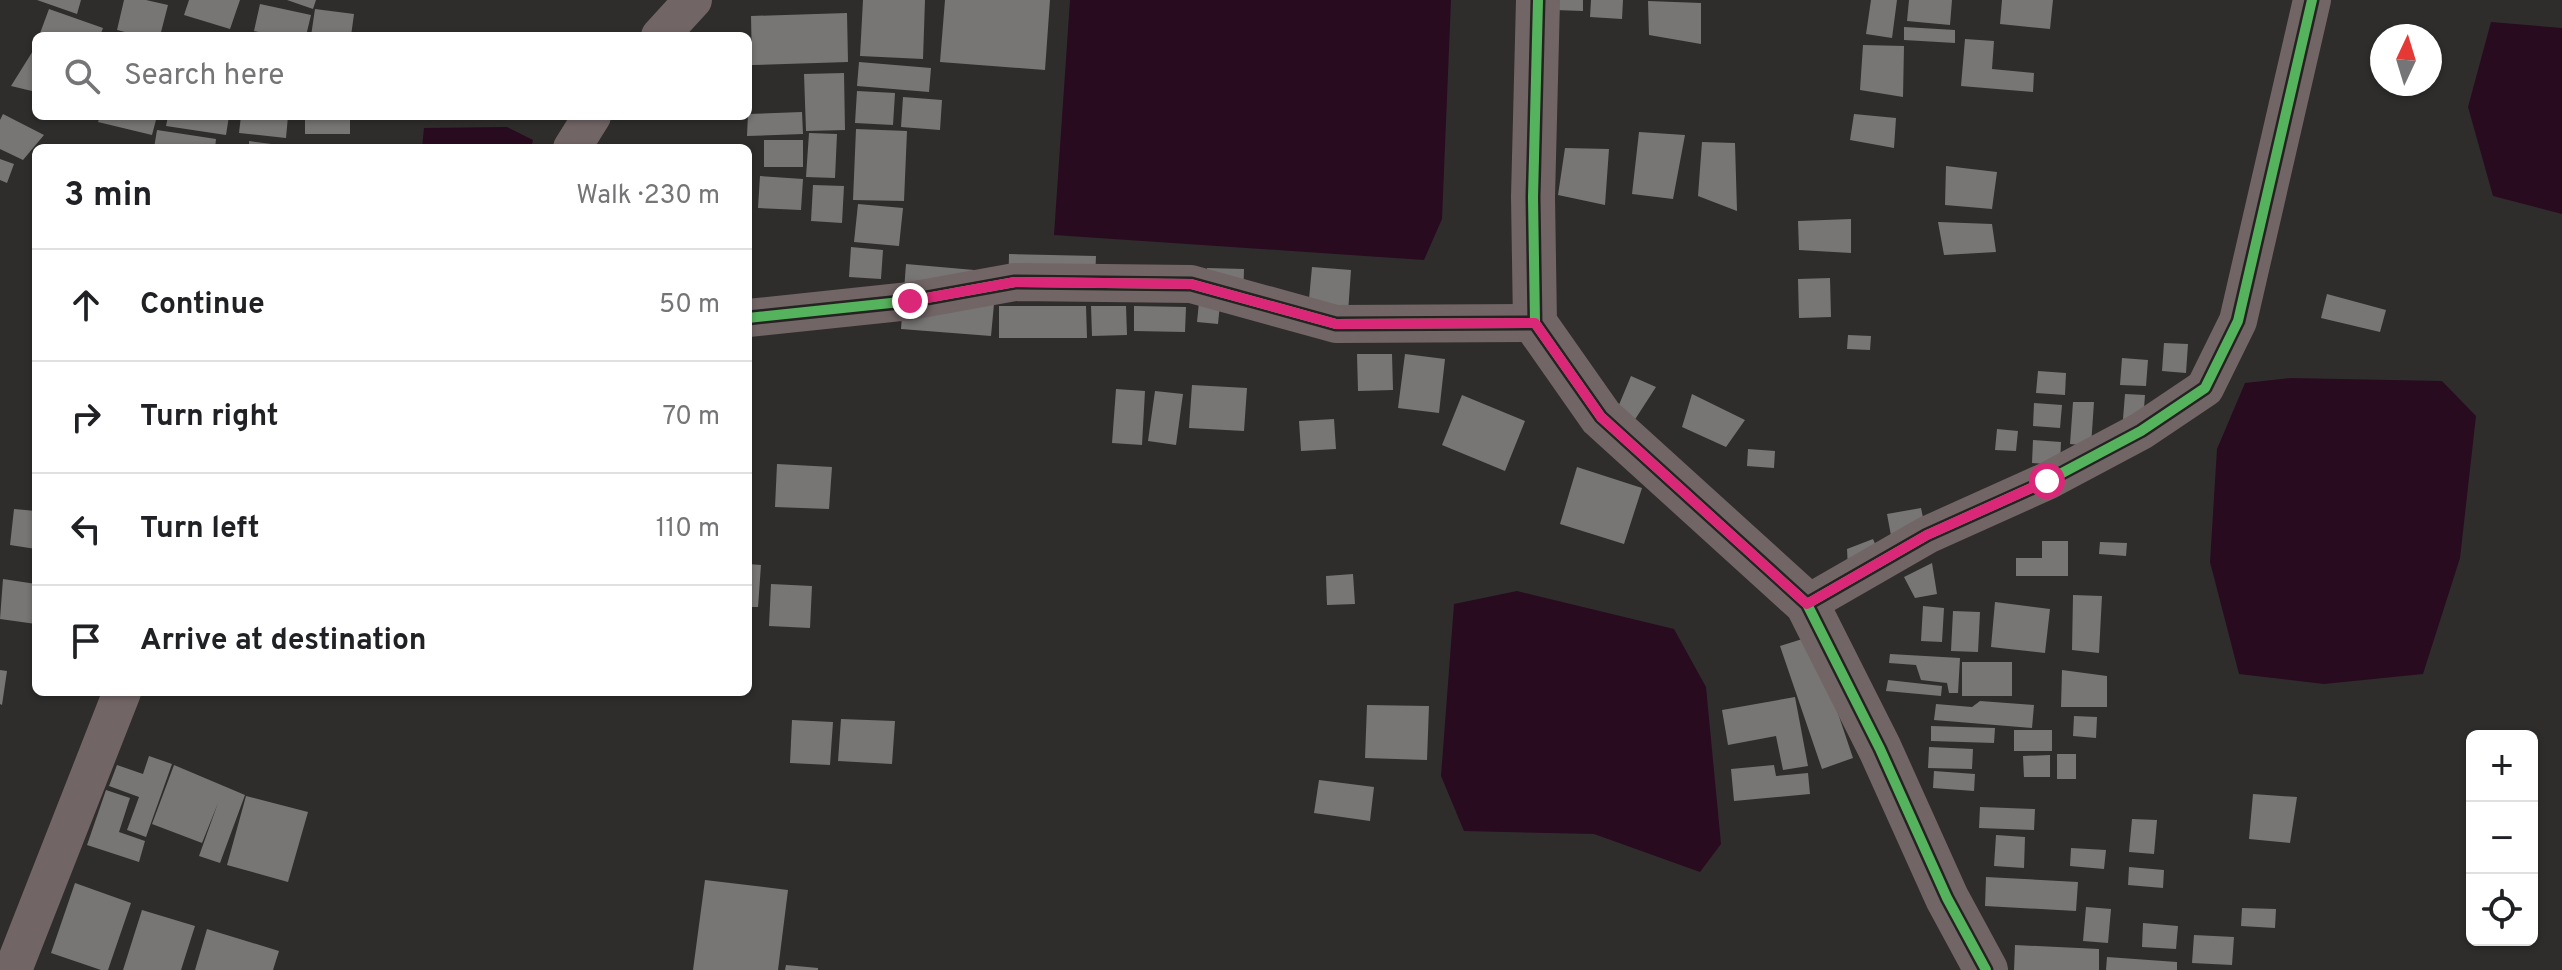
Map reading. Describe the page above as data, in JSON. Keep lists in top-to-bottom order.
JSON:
{
  "north": "top",
  "page": {
    "search": "Search here",
    "heading": ["3 min", "Walk · 230 m"],
    "list": [
      ["Continue", "50 m"],
      ["Turn right", "70 m"],
      ["Turn left", "110 m"],
      "Arrive at destination"
    ],
    "map_buttons": ["+", "−"]
  }
}
